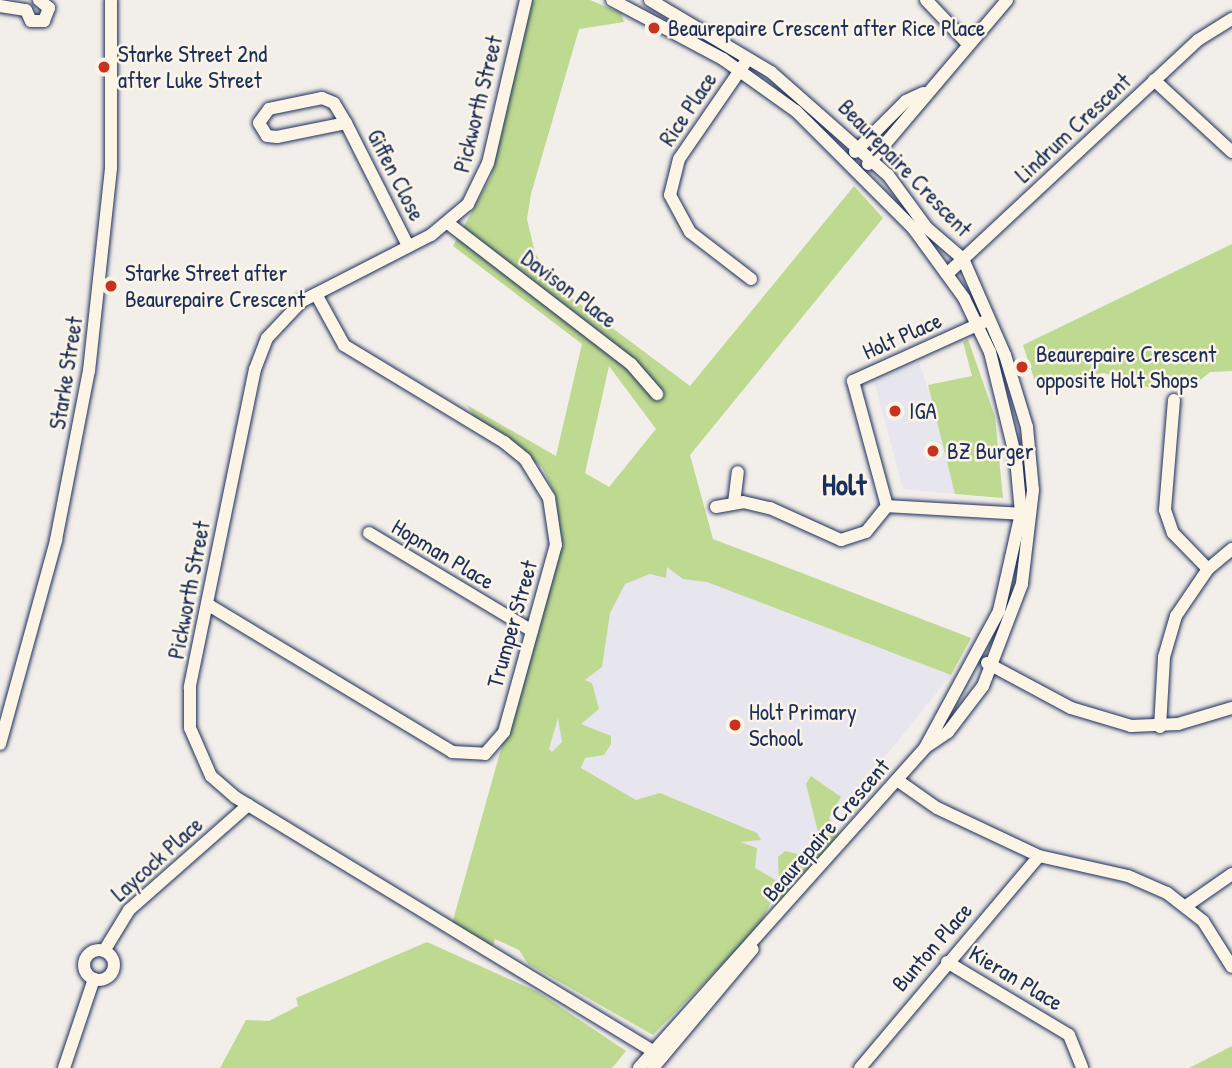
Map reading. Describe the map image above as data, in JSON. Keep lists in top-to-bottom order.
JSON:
{
  "streets": {
    "street": [
      "Pickworth Street",
      "Rice Place",
      "Lindrum Crescent",
      "Beaurepaire Crescent",
      "Giffen Close",
      "Davison Place",
      "Holt Place",
      "Starke Street",
      "Hopman Place",
      "Trumper Street",
      "Laycock Place",
      "Bunton Place",
      "Kieran Place"
    ]
  },
  "crossings": [
    ["Pickworth Street", "Beaurepaire Crescent"],
    ["Pickworth Street", "Giffen Close"],
    ["Pickworth Street", "Davison Place"],
    ["Pickworth Street", "Trumper Street"],
    ["Pickworth Street", "Laycock Place"],
    ["Rice Place", "Beaurepaire Crescent"],
    ["Lindrum Crescent", "Beaurepaire Crescent"],
    ["Beaurepaire Crescent", "Holt Place"],
    ["Hopman Place", "Trumper Street"],
    ["Bunton Place", "Kieran Place"]
  ],
  "districts": ["Holt"],
  "places": [
    "Beaurepaire Crescent after Rice Place",
    "Starke Street 2nd after Luke Street",
    "Starke Street after Beaurepaire Crescent",
    "Beaurepaire Crescent opposite Holt Shops",
    "IGA",
    "BZ Burger",
    "Holt Primary School"
  ]
}
